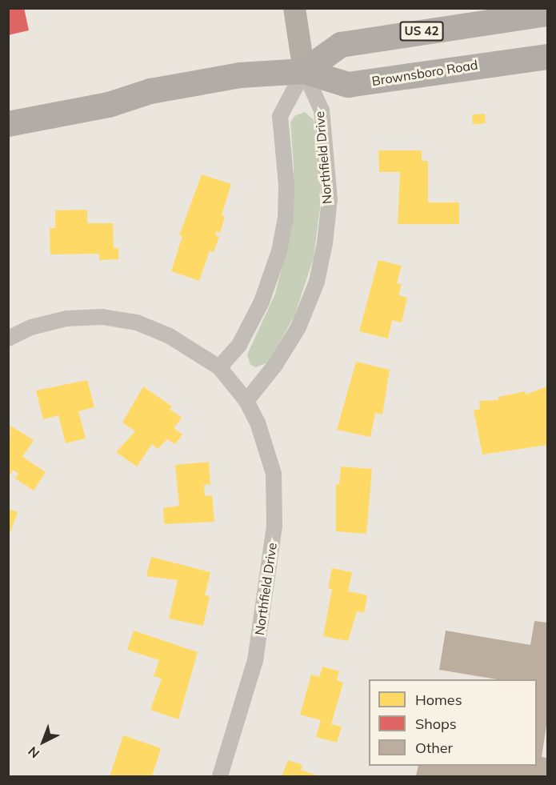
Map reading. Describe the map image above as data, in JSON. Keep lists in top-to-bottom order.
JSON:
{
  "streets": {
    "main road": ["US 42", "Brownsboro Road"],
    "street": ["Northfield Drive"]
  },
  "crossings": [
    ["US 42", "Brownsboro Road"],
    ["US 42", "Northfield Drive"],
    ["Brownsboro Road", "Northfield Drive"]
  ],
  "legend": ["Homes", "Shops", "Other"],
  "north": "bottom left"
}
